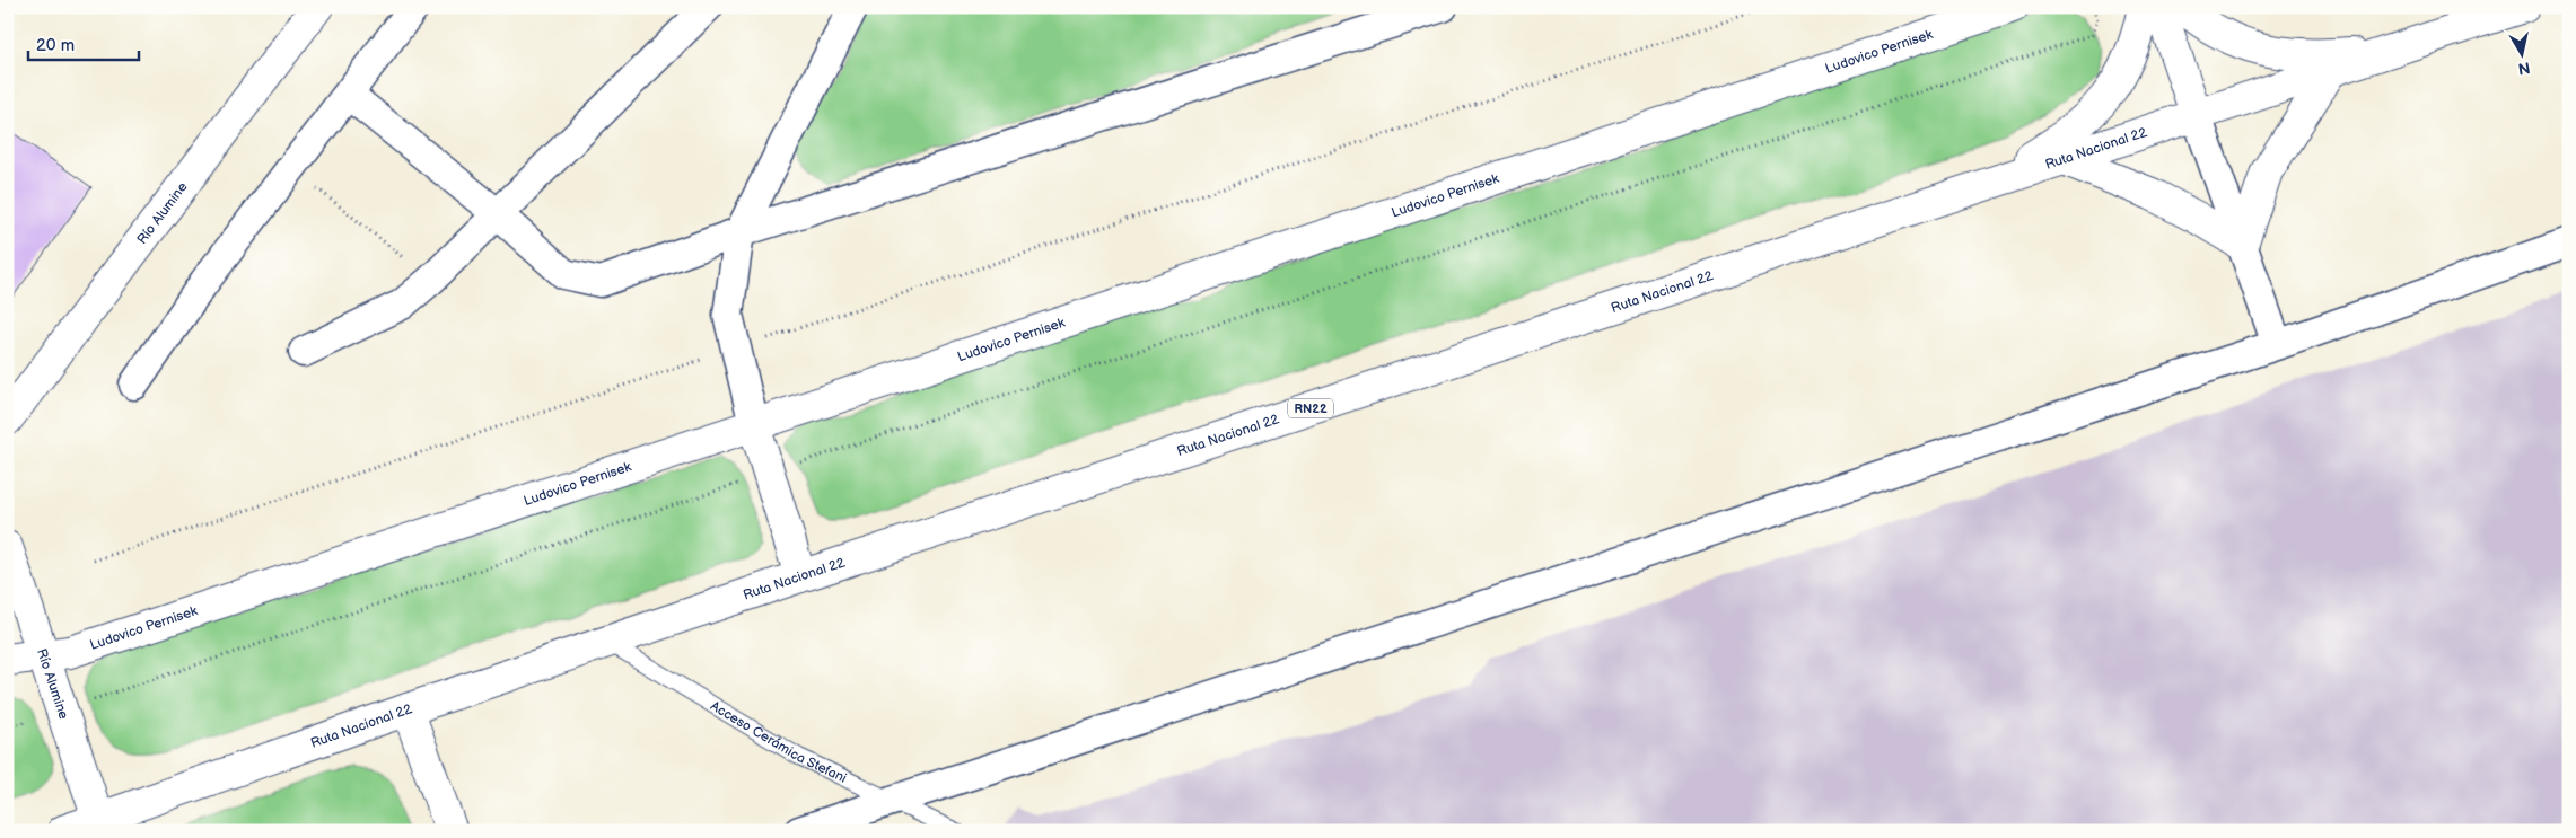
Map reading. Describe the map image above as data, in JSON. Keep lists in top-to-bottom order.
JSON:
{
  "streets": {
    "main road": [
      "Ludovico Pernisek",
      "Ruta Nacional 22",
      "Río Alumine",
      "RN22"
    ],
    "lane": ["Acceso Cerámica Stefani"]
  },
  "crossings": [
    ["Ludovico Pernisek", "Río Alumine"],
    ["Ruta Nacional 22", "Río Alumine"],
    ["Ruta Nacional 22", "Acceso Cerámica Stefani"]
  ],
  "scale_bar": "20 m",
  "north": "bottom"
}
